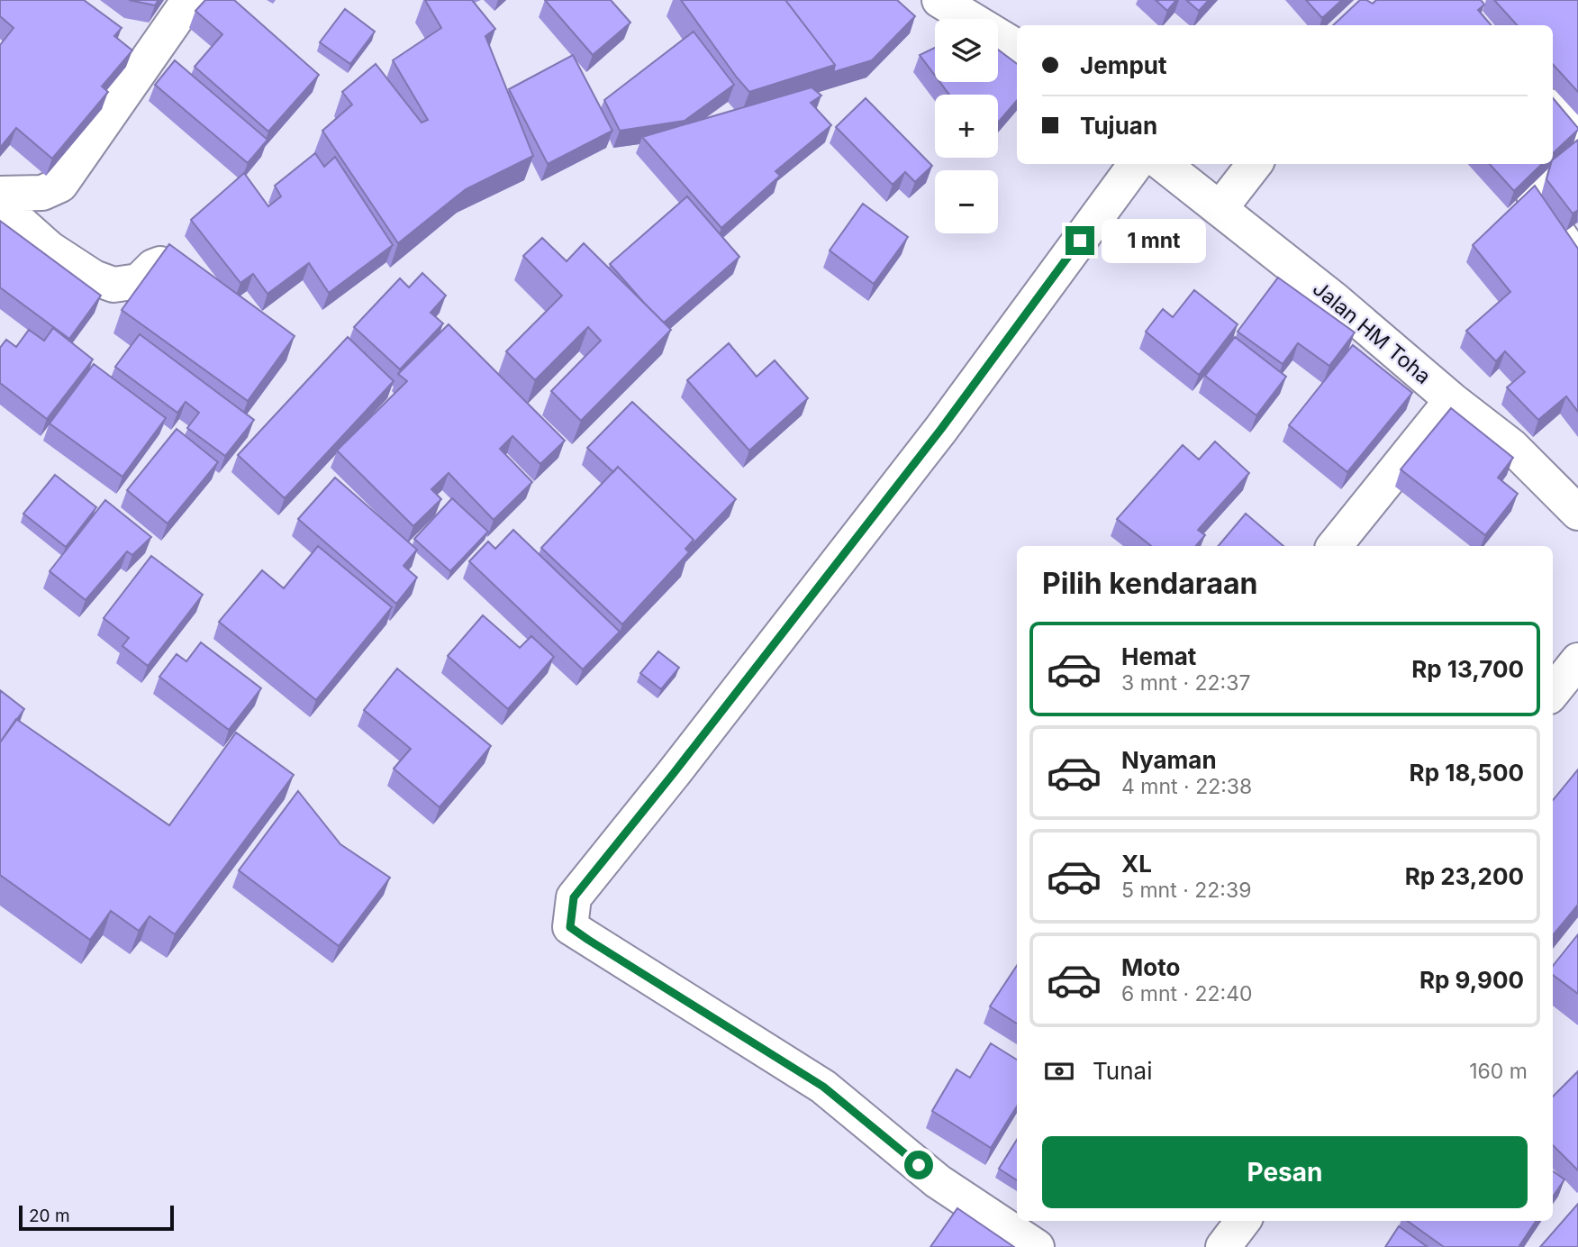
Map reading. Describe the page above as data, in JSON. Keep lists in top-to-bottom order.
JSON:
{
  "streets": {
    "street": ["Jalan HM Toha"]
  },
  "scale_bar": "20 m",
  "page": {
    "map_buttons": ["+", "−"],
    "banner": ["Jemput", "Tujuan"],
    "bubble": "1 mnt",
    "heading": "Pilih kendaraan",
    "list": [
      {
        "name": "Hemat",
        "note": "3 mnt · 22:37",
        "value": "Rp 13,700"
      },
      {
        "name": "Nyaman",
        "note": "4 mnt · 22:38",
        "value": "Rp 18,500"
      },
      {
        "name": "XL",
        "note": "5 mnt · 22:39",
        "value": "Rp 23,200"
      },
      {
        "name": "Moto",
        "note": "6 mnt · 22:40",
        "value": "Rp 9,900"
      }
    ],
    "pay": ["Tunai", "160 m"],
    "buttons": "Pesan",
    "scale": "20 m"
  }
}
